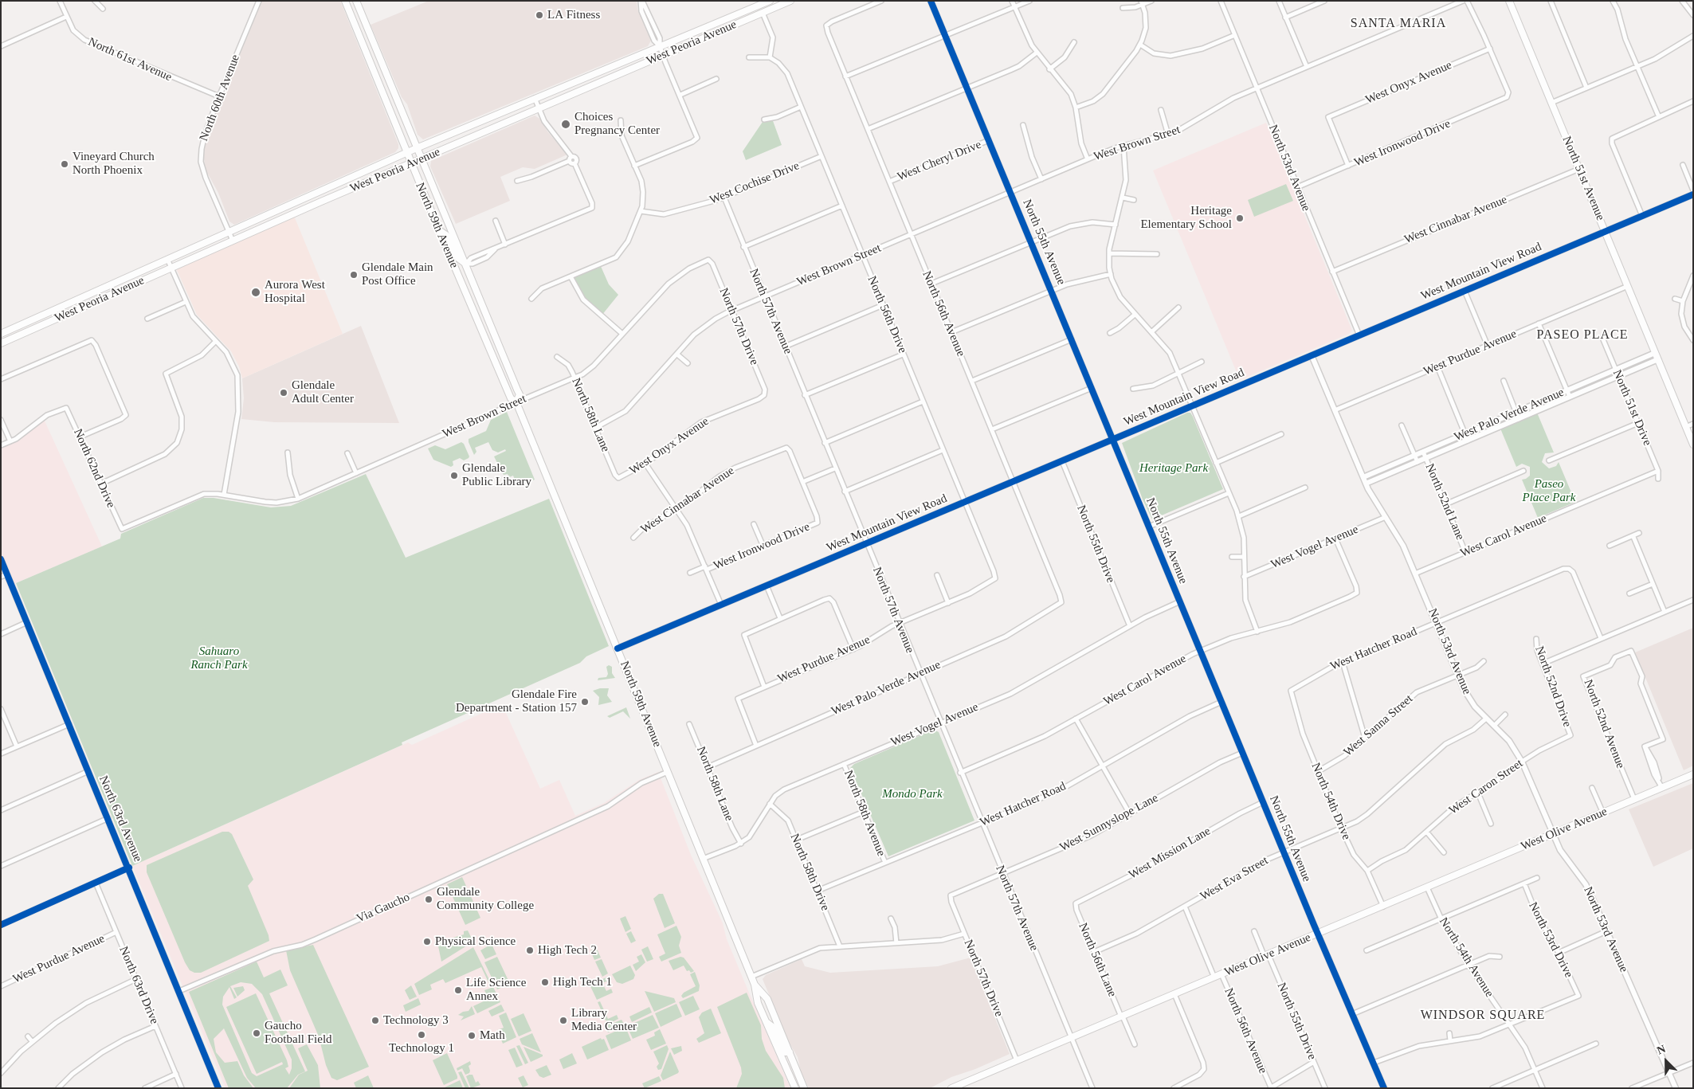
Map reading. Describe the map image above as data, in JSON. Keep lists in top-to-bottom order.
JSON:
{
  "streets": {
    "main road": [
      "West Peoria Avenue",
      "North 51st Avenue",
      "North 59th Avenue",
      "West Olive Avenue"
    ],
    "street": [
      "North 61st Avenue",
      "West Onyx Avenue",
      "North 60th Avenue",
      "West Brown Street",
      "West Ironwood Drive",
      "West Cheryl Drive",
      "North 53rd Avenue",
      "West Cochise Drive",
      "West Cinnabar Avenue",
      "North 55th Avenue",
      "West Mountain View Road",
      "North 57th Avenue",
      "North 56th Avenue",
      "North 56th Drive",
      "North 57th Drive",
      "West Purdue Avenue",
      "North 51st Drive",
      "North 58th Lane",
      "West Palo Verde Avenue",
      "North 62nd Drive",
      "North 52nd Lane",
      "West Carol Avenue",
      "North 55th Drive",
      "West Vogel Avenue",
      "West Hatcher Road",
      "North 52nd Drive",
      "North 52nd Avenue",
      "West Sanna Street",
      "West Caron Street",
      "North 54th Drive",
      "North 58th Avenue",
      "North 63rd Avenue",
      "West Sunnyslope Lane",
      "West Mission Lane",
      "North 58th Drive",
      "West Eva Street",
      "Via Gaucho",
      "North 53rd Drive",
      "North 54th Avenue",
      "North 56th Lane",
      "North 63rd Drive"
    ]
  },
  "crossings": [
    ["West Peoria Avenue", "North 60th Avenue"],
    ["West Peoria Avenue", "North 59th Avenue"],
    ["North 61st Avenue", "North 60th Avenue"],
    ["West Onyx Avenue", "West Ironwood Drive"],
    ["West Onyx Avenue", "North 57th Drive"],
    ["West Onyx Avenue", "North 58th Lane"],
    ["West Brown Street", "North 53rd Avenue"],
    ["West Brown Street", "North 59th Avenue"],
    ["West Brown Street", "North 55th Avenue"],
    ["West Brown Street", "North 57th Avenue"],
    ["West Brown Street", "North 56th Avenue"],
    ["West Brown Street", "North 56th Drive"],
    ["West Brown Street", "North 57th Drive"],
    ["West Brown Street", "North 58th Lane"],
    ["West Brown Street", "North 62nd Drive"],
    ["West Ironwood Drive", "North 53rd Avenue"],
    ["West Ironwood Drive", "West Cinnabar Avenue"],
    ["West Cheryl Drive", "North 55th Avenue"],
    ["West Cheryl Drive", "North 56th Avenue"],
    ["North 53rd Avenue", "West Cinnabar Avenue"],
    ["North 53rd Avenue", "West Mountain View Road"],
    ["North 53rd Avenue", "West Purdue Avenue"],
    ["North 53rd Avenue", "West Palo Verde Avenue"],
    ["North 53rd Avenue", "West Carol Avenue"],
    ["North 53rd Avenue", "West Vogel Avenue"],
    ["North 53rd Avenue", "West Hatcher Road"],
    ["North 53rd Avenue", "West Sanna Street"],
    ["North 53rd Avenue", "West Caron Street"],
    ["North 53rd Avenue", "West Olive Avenue"],
    ["North 53rd Avenue", "West Eva Street"],
    ["North 51st Avenue", "West Cinnabar Avenue"],
    ["North 51st Avenue", "West Mountain View Road"],
    ["North 51st Avenue", "West Purdue Avenue"],
    ["North 51st Avenue", "West Palo Verde Avenue"],
    ["West Cochise Drive", "North 57th Avenue"],
    ["West Cochise Drive", "North 56th Drive"],
    ["North 59th Avenue", "West Mountain View Road"],
    ["North 59th Avenue", "West Vogel Avenue"],
    ["North 59th Avenue", "Via Gaucho"],
    ["North 55th Avenue", "West Mountain View Road"],
    ["North 55th Avenue", "West Carol Avenue"],
    ["North 55th Avenue", "West Vogel Avenue"],
    ["North 55th Avenue", "West Hatcher Road"],
    ["North 55th Avenue", "West Sunnyslope Lane"],
    ["North 55th Avenue", "West Olive Avenue"],
    ["North 55th Avenue", "West Mission Lane"],
    ["North 55th Avenue", "West Eva Street"],
    ["West Mountain View Road", "North 57th Avenue"],
    ["West Mountain View Road", "North 56th Avenue"],
    ["West Mountain View Road", "North 56th Drive"],
    ["West Mountain View Road", "North 55th Drive"],
    ["North 57th Avenue", "West Purdue Avenue"],
    ["North 57th Avenue", "West Palo Verde Avenue"],
    ["North 57th Avenue", "West Carol Avenue"],
    ["North 57th Avenue", "West Vogel Avenue"],
    ["North 57th Avenue", "West Hatcher Road"],
    ["North 57th Avenue", "West Sunnyslope Lane"],
    ["North 57th Avenue", "West Olive Avenue"],
    ["North 56th Avenue", "West Palo Verde Avenue"],
    ["North 56th Avenue", "West Olive Avenue"],
    ["North 56th Avenue", "West Eva Street"],
    ["North 56th Drive", "West Purdue Avenue"],
    ["North 57th Drive", "West Sunnyslope Lane"],
    ["North 57th Drive", "West Olive Avenue"],
    ["West Purdue Avenue", "West Palo Verde Avenue"],
    ["West Purdue Avenue", "North 63rd Drive"],
    ["North 51st Drive", "West Palo Verde Avenue"],
    ["North 51st Drive", "West Carol Avenue"],
    ["North 58th Lane", "West Palo Verde Avenue"],
    ["North 58th Lane", "West Vogel Avenue"],
    ["West Palo Verde Avenue", "North 52nd Lane"],
    ["North 52nd Lane", "West Carol Avenue"],
    ["West Carol Avenue", "West Vogel Avenue"],
    ["North 55th Drive", "West Vogel Avenue"],
    ["North 55th Drive", "West Olive Avenue"],
    ["West Vogel Avenue", "North 58th Avenue"],
    ["West Vogel Avenue", "North 58th Drive"],
    ["West Hatcher Road", "North 54th Drive"],
    ["West Hatcher Road", "North 58th Avenue"],
    ["West Hatcher Road", "North 58th Drive"],
    ["North 52nd Drive", "West Caron Street"],
    ["North 52nd Avenue", "West Olive Avenue"],
    ["West Sanna Street", "North 54th Drive"],
    ["West Caron Street", "North 54th Drive"],
    ["North 54th Drive", "West Olive Avenue"],
    ["North 54th Drive", "West Eva Street"],
    ["North 63rd Avenue", "Via Gaucho"],
    ["West Olive Avenue", "North 54th Avenue"],
    ["West Olive Avenue", "North 56th Lane"],
    ["West Mission Lane", "North 56th Lane"],
    ["West Eva Street", "North 56th Lane"],
    ["North 53rd Drive", "North 54th Avenue"]
  ],
  "districts": ["SANTA MARIA", "PASEO PLACE", "WINDSOR SQUARE"],
  "parks": [
    "Heritage Park",
    "Paseo Place Park",
    "Sahuaro Ranch Park",
    "Mondo Park"
  ],
  "places": [
    "LA Fitness",
    "Choices Pregnancy Center",
    "Vineyard Church North Phoenix",
    "Heritage Elementary School",
    "Glendale Main Post Office",
    "Aurora West Hospital",
    "Glendale Adult Center",
    "Glendale Public Library",
    "Glendale Fire Department - Station 157",
    "Glendale Community College",
    "Physical Science",
    "High Tech 2",
    "High Tech 1",
    "Life Science Annex",
    "Technology 3",
    "Library Media Center",
    "Gaucho Football Field",
    "Technology 1",
    "Math"
  ],
  "north": "top left"
}
